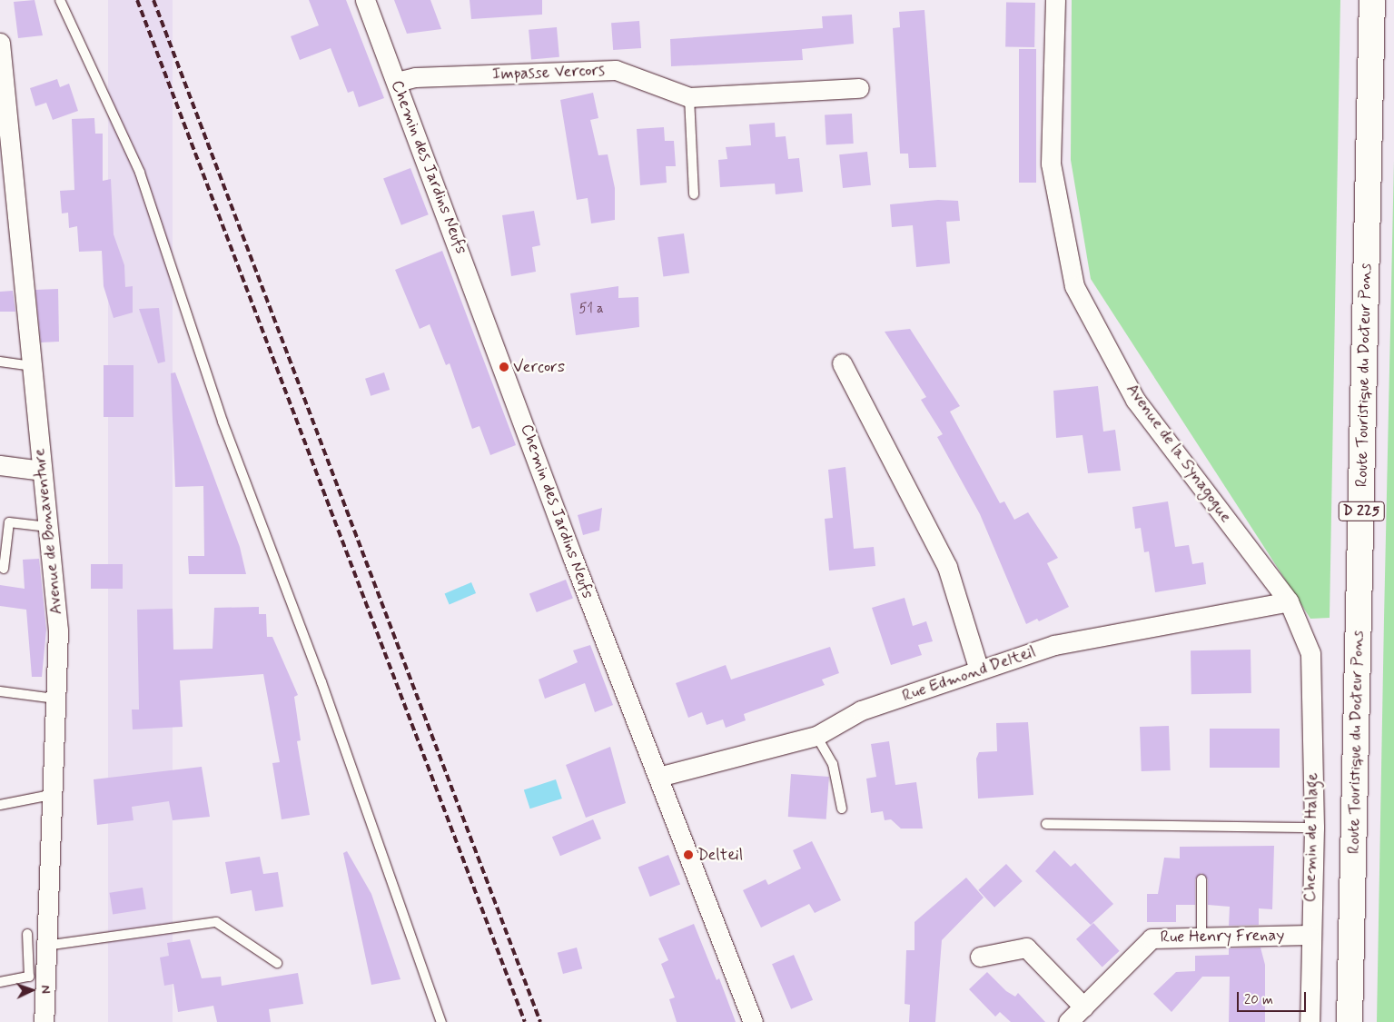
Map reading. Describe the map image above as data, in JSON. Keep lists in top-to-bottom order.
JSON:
{
  "streets": {
    "highway": ["Route Touristique du Docteur Pons", "D 225"],
    "street": [
      "Impasse Vercors",
      "Chemin des Jardins Neufs",
      "Avenue de la Synagogue",
      "Avenue de Bonaventure",
      "Rue Edmond Delteil",
      "Chemin de Halage",
      "Rue Henry Frenay"
    ]
  },
  "crossings": [
    ["Impasse Vercors", "Chemin des Jardins Neufs"],
    ["Chemin des Jardins Neufs", "Rue Edmond Delteil"],
    ["Avenue de la Synagogue", "Rue Edmond Delteil"],
    ["Avenue de la Synagogue", "Chemin de Halage"],
    ["Chemin de Halage", "Rue Henry Frenay"]
  ],
  "places": ["Vercors", "Delteil"],
  "house_numbers": ["51 a"],
  "scale_bar": "20 m",
  "north": "right"
}
